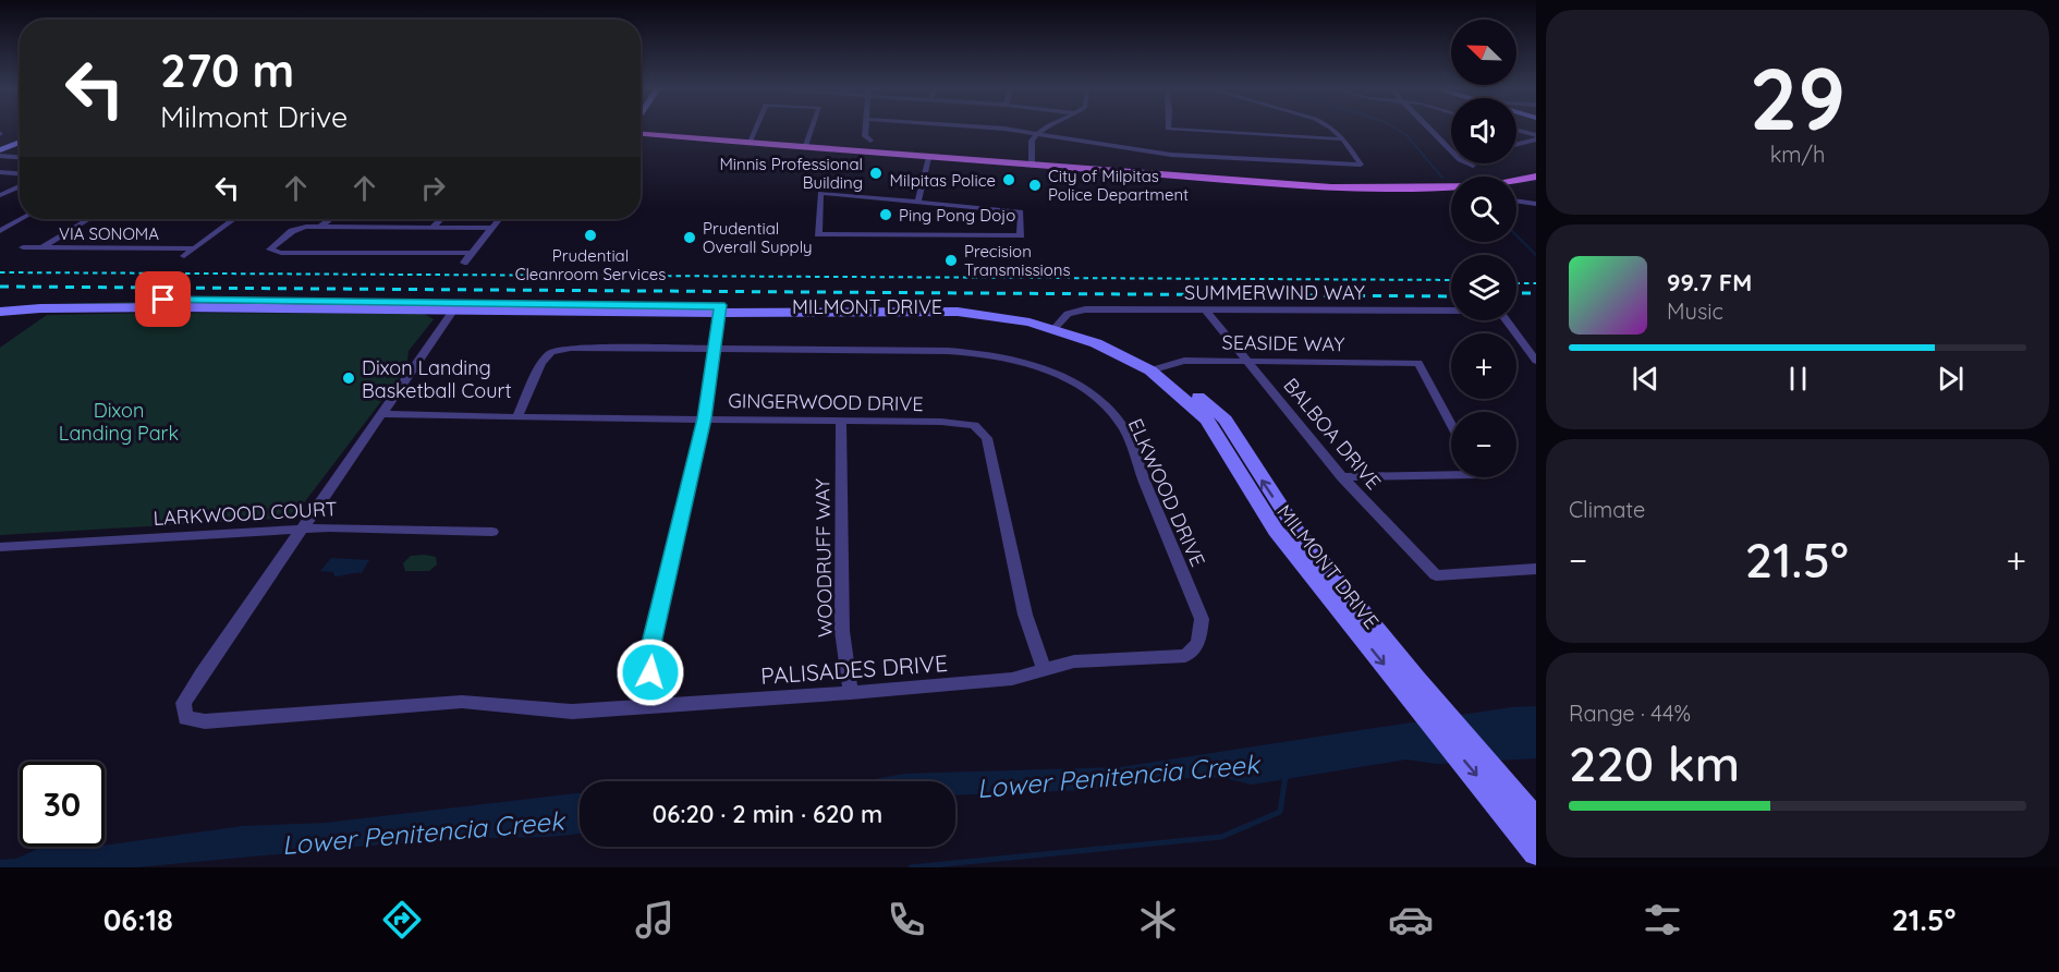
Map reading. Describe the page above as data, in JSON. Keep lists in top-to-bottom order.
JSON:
{
  "streets": {
    "street": [
      "VIA SONOMA",
      "SUMMERWIND WAY",
      "MILMONT DRIVE",
      "SEASIDE WAY",
      "GINGERWOOD DRIVE",
      "BALBOA DRIVE",
      "ELKWOOD DRIVE",
      "LARKWOOD COURT",
      "WOODRUFF WAY",
      "PALISADES DRIVE"
    ]
  },
  "crossings": [
    ["SUMMERWIND WAY", "MILMONT DRIVE"],
    ["SUMMERWIND WAY", "BALBOA DRIVE"],
    ["MILMONT DRIVE", "SEASIDE WAY"],
    ["SEASIDE WAY", "BALBOA DRIVE"],
    ["GINGERWOOD DRIVE", "ELKWOOD DRIVE"],
    ["GINGERWOOD DRIVE", "WOODRUFF WAY"],
    ["GINGERWOOD DRIVE", "PALISADES DRIVE"],
    ["ELKWOOD DRIVE", "PALISADES DRIVE"],
    ["LARKWOOD COURT", "PALISADES DRIVE"],
    ["WOODRUFF WAY", "PALISADES DRIVE"]
  ],
  "water": ["Lower Penitencia Creek"],
  "parks": ["Dixon Landing Park"],
  "places": [
    "Minnis Professional Building",
    "Milpitas Police",
    "City of Milpitas Police Department",
    "Ping Pong Dojo",
    "Prudential Cleanroom Services",
    "Prudential Overall Supply",
    "Precision Transmissions",
    "Dixon Landing Basketball Court"
  ],
  "north": "top left",
  "page": {
    "tile": [
      ["29", "km/h"],
      "Climate",
      ["Range · 44%", "220 km"]
    ],
    "map_buttons": ["+", "−"],
    "turn": ["270 m", "Milmont Drive"],
    "song": ["99.7 FM", "Music"],
    "heat": ["−", "21.5°", "+"],
    "limit": "30",
    "trip": "06:20 · 2 min · 620 m",
    "tabs": ["06:18", "21.5°"]
  }
}
